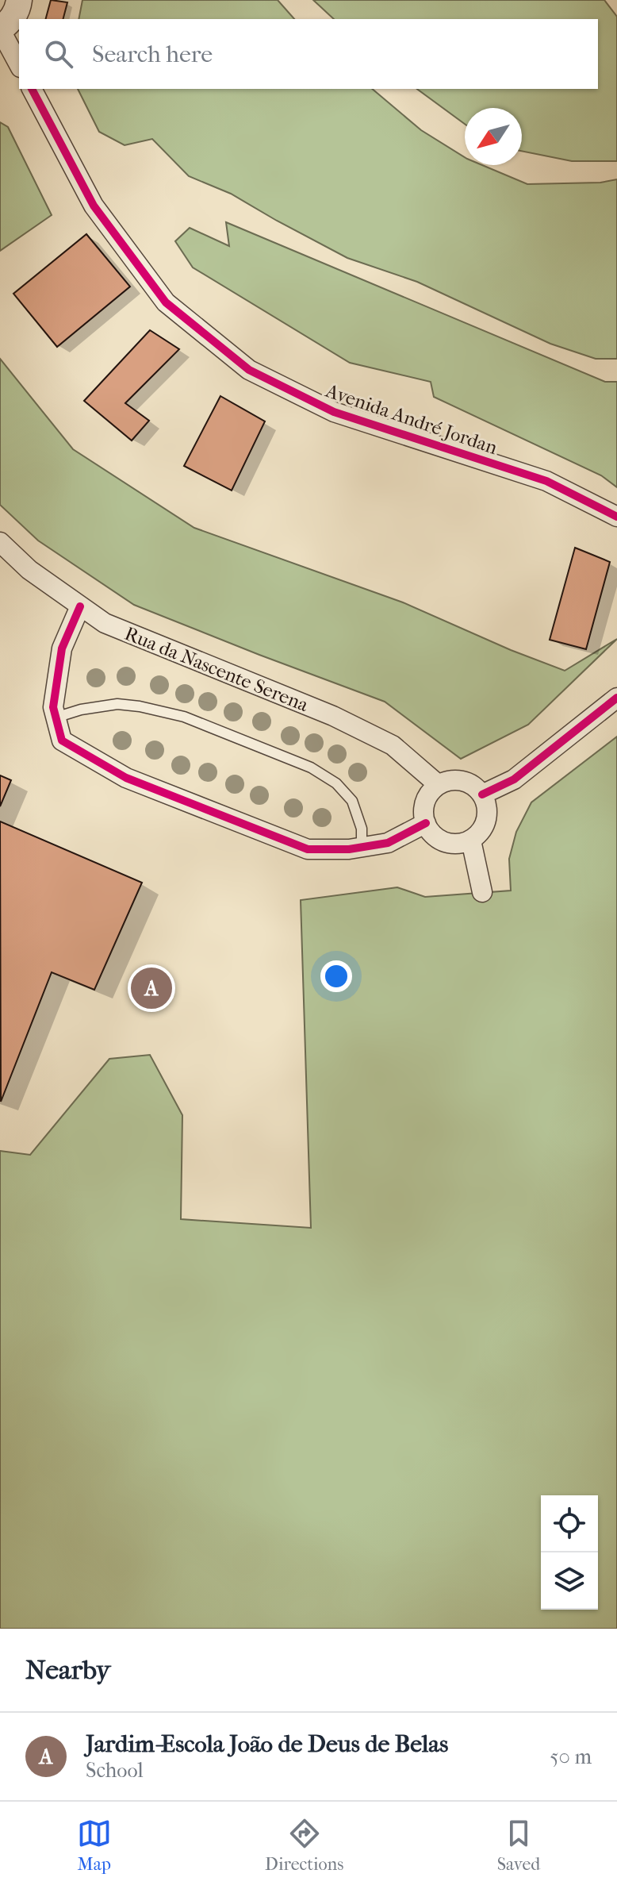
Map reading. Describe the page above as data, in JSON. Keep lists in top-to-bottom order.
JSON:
{
  "streets": {
    "street": ["Avenida André Jordan", "Rua da Nascente Serena"]
  },
  "north": "bottom left",
  "page": {
    "search": "Search here",
    "pins": "A",
    "heading": "Nearby",
    "list": [
      {
        "mark": "A",
        "name": "Jardim-Escola João de Deus de Belas",
        "note": "School",
        "value": "50 m"
      }
    ],
    "nav": ["Map", "Directions", "Saved"]
  }
}
